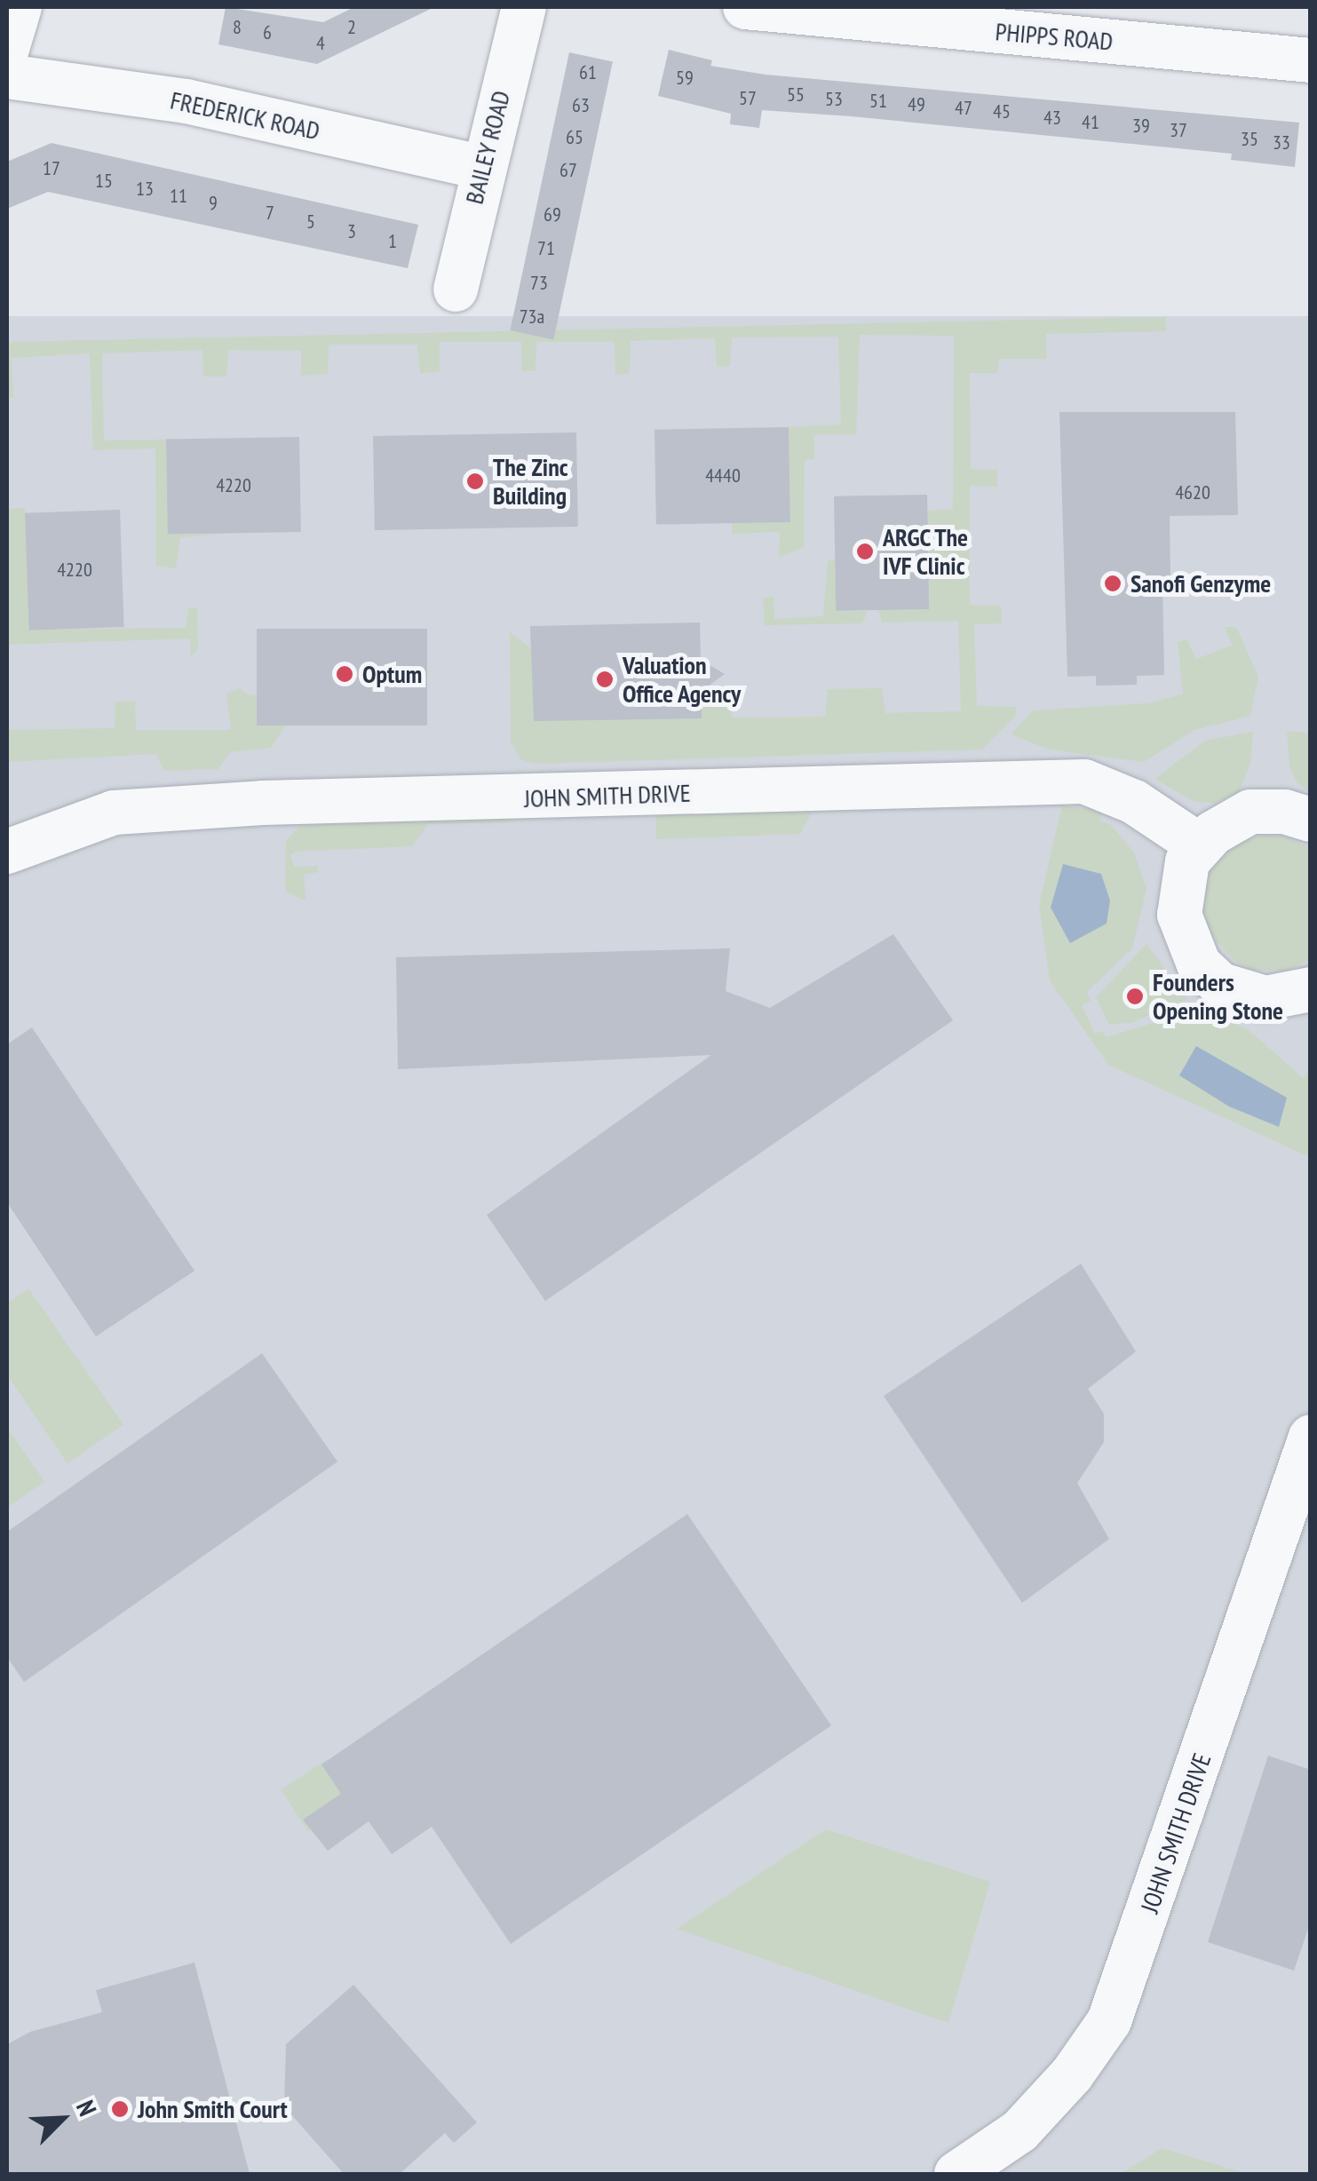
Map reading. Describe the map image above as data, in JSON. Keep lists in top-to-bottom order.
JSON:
{
  "streets": {
    "street": [
      "PHIPPS ROAD",
      "FREDERICK ROAD",
      "BAILEY ROAD",
      "JOHN SMITH DRIVE"
    ]
  },
  "crossings": [
    ["FREDERICK ROAD", "BAILEY ROAD"]
  ],
  "places": [
    "The Zinc Building",
    "ARGC The IVF Clinic",
    "Sanofi Genzyme",
    "Optum",
    "Valuation Office Agency",
    "Founders Opening Stone",
    "John Smith Court"
  ],
  "house_numbers": [
    "8",
    "2",
    "6",
    "4",
    "61",
    "59",
    "55",
    "57",
    "53",
    "51",
    "49",
    "63",
    "47",
    "45",
    "43",
    "41",
    "39",
    "37",
    "65",
    "35",
    "33",
    "17",
    "67",
    "15",
    "13",
    "11",
    "9",
    "7",
    "69",
    "5",
    "3",
    "1",
    "71",
    "73",
    "73a",
    "4440",
    "4220",
    "4620",
    "4220"
  ],
  "north": "top right"
}
